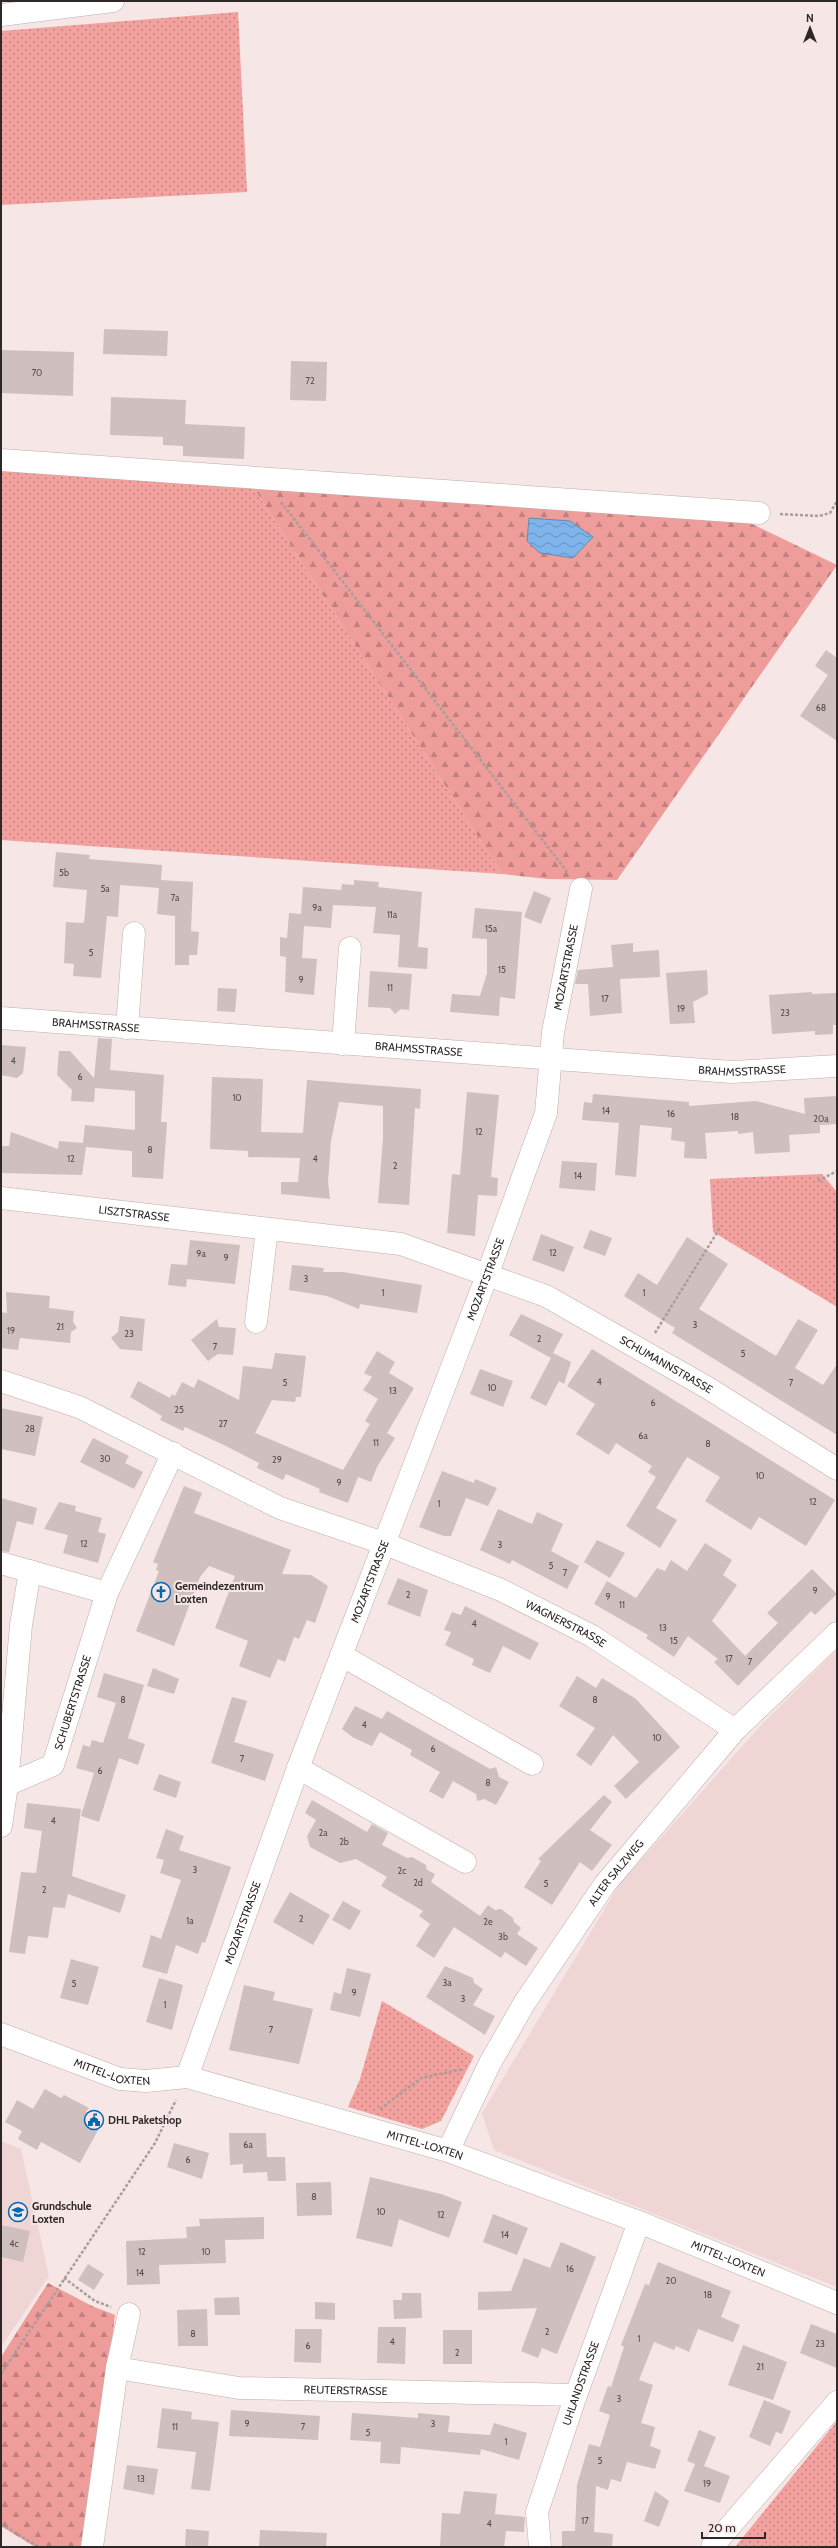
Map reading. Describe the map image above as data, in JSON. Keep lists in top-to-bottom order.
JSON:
{
  "streets": {
    "street": [
      "MOZARTSTRASSE",
      "BRAHMSSTRASSE",
      "LISZTSTRASSE",
      "SCHUMANNSTRASSE",
      "WAGNERSTRASSE",
      "SCHUBERTSTRASSE",
      "ALTER SALZWEG",
      "MITTEL-LOXTEN",
      "UHLANDSTRASSE",
      "REUTERSTRASSE"
    ]
  },
  "crossings": [
    ["MOZARTSTRASSE", "BRAHMSSTRASSE"],
    ["MOZARTSTRASSE", "LISZTSTRASSE"],
    ["MOZARTSTRASSE", "SCHUMANNSTRASSE"],
    ["MOZARTSTRASSE", "WAGNERSTRASSE"],
    ["MOZARTSTRASSE", "MITTEL-LOXTEN"],
    ["LISZTSTRASSE", "SCHUMANNSTRASSE"],
    ["WAGNERSTRASSE", "ALTER SALZWEG"],
    ["ALTER SALZWEG", "MITTEL-LOXTEN"],
    ["MITTEL-LOXTEN", "UHLANDSTRASSE"],
    ["UHLANDSTRASSE", "REUTERSTRASSE"]
  ],
  "places": {
    "church": ["Gemeindezentrum Loxten"],
    "public building": ["DHL Paketshop"],
    "school or university": ["Grundschule Loxten"]
  },
  "house_numbers": [
    "70",
    "72",
    "68",
    "5b",
    "5a",
    "7a",
    "9a",
    "11a",
    "15a",
    "5",
    "15",
    "9",
    "11",
    "17",
    "19",
    "23",
    "4",
    "6",
    "10",
    "14",
    "16",
    "18",
    "20a",
    "12",
    "8",
    "12",
    "4",
    "2",
    "14",
    "12",
    "9a",
    "9",
    "3",
    "1",
    "1",
    "3",
    "21",
    "19",
    "23",
    "2",
    "7",
    "5",
    "4",
    "5",
    "7",
    "10",
    "13",
    "6",
    "25",
    "27",
    "28",
    "6a",
    "11",
    "8",
    "30",
    "29",
    "10",
    "9",
    "12",
    "1",
    "12",
    "3",
    "5",
    "7",
    "9",
    "2",
    "9",
    "11",
    "4",
    "13",
    "15",
    "17",
    "7",
    "8",
    "8",
    "4",
    "10",
    "6",
    "7",
    "6",
    "8",
    "4",
    "2a",
    "2b",
    "3",
    "2c",
    "2d",
    "5",
    "2",
    "2",
    "1a",
    "2e",
    "3b",
    "3a",
    "5",
    "9",
    "3",
    "1",
    "7",
    "6a",
    "6",
    "8",
    "10",
    "12",
    "14",
    "4c",
    "12",
    "10",
    "16",
    "14",
    "20",
    "18",
    "2",
    "8",
    "1",
    "4",
    "23",
    "6",
    "2",
    "21",
    "3",
    "9",
    "3",
    "11",
    "7",
    "5",
    "1",
    "5",
    "13",
    "19",
    "17",
    "4"
  ],
  "scale_bar": "20 m",
  "north": "top"
}
